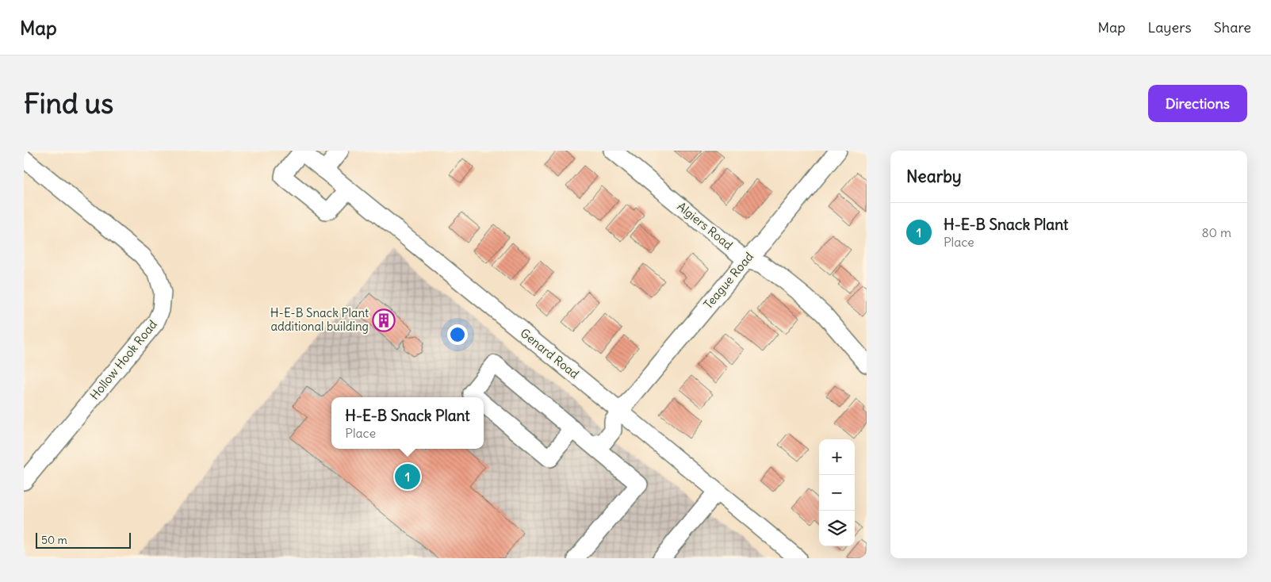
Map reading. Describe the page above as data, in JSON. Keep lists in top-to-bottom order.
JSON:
{
  "streets": {
    "street": [
      "Algiers Road",
      "Teague Road",
      "Genard Road",
      "Hollow Hook Road"
    ]
  },
  "crossings": [
    ["Algiers Road", "Teague Road"],
    ["Teague Road", "Genard Road"]
  ],
  "places": {
    "building": ["H-E-B Snack Plant additional building"]
  },
  "scale_bar": "50 m",
  "page": {
    "header": "Map",
    "nav": ["Map", "Layers", "Share"],
    "buttons": "Directions",
    "title": "Find us",
    "heading": "Nearby",
    "list": [
      {
        "mark": "1",
        "name": "H-E-B Snack Plant",
        "note": "Place",
        "value": "80 m"
      }
    ],
    "popup": ["H-E-B Snack Plant", "Place"],
    "map_buttons": ["+", "−"],
    "pins": "1",
    "scale": "50 m"
  }
}
